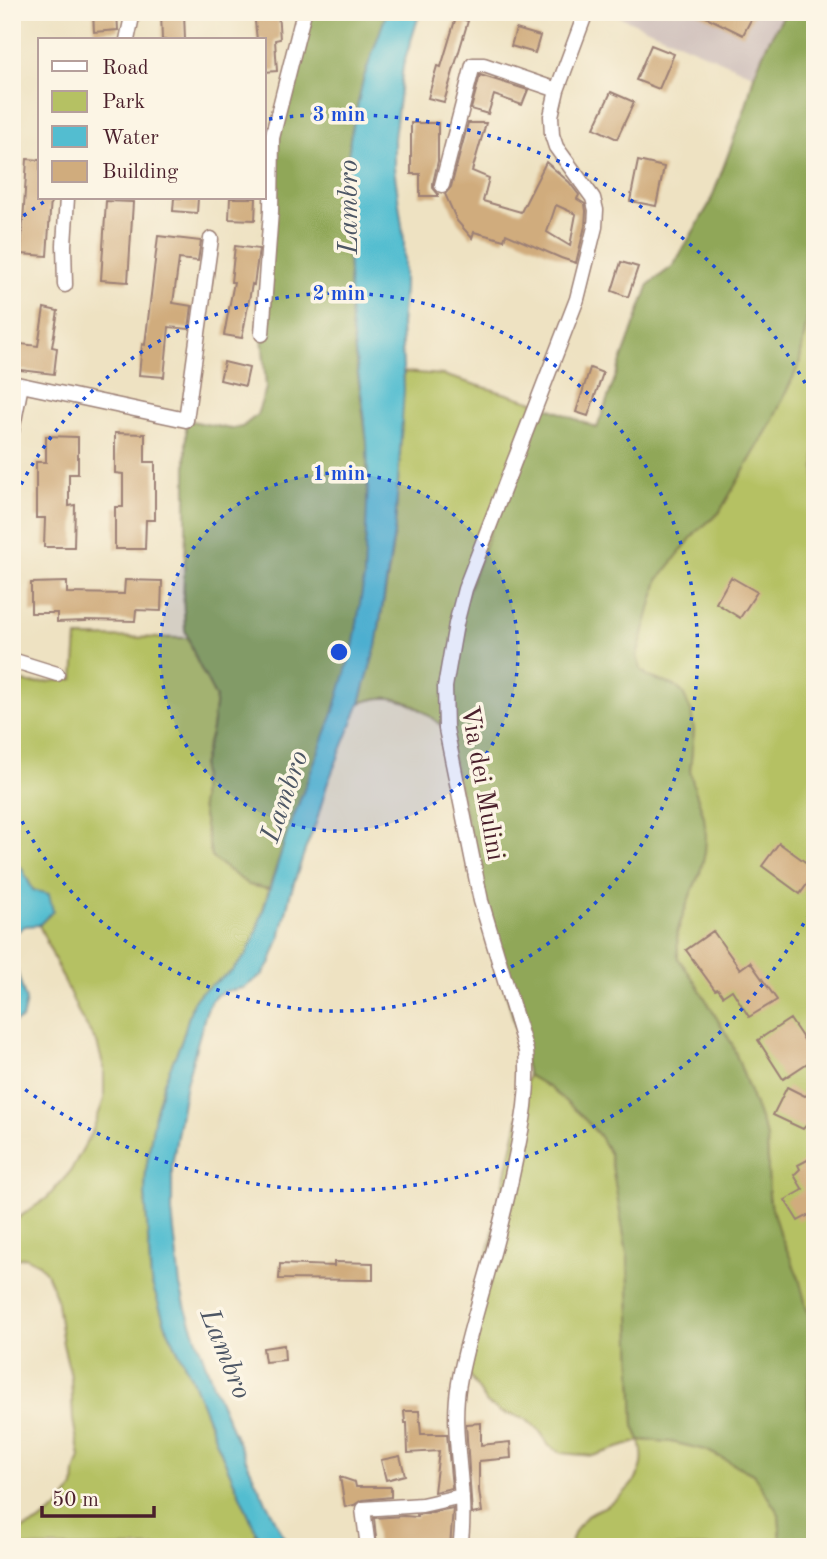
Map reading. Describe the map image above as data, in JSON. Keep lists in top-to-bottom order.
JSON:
{
  "streets": {
    "street": ["Via dei Mulini"]
  },
  "water": ["Lambro"],
  "legend": [
    "Road",
    "Park",
    "Water",
    "Building"
  ],
  "scale_bar": "50 m",
  "rings": ["3 min", "2 min", "1 min"]
}
